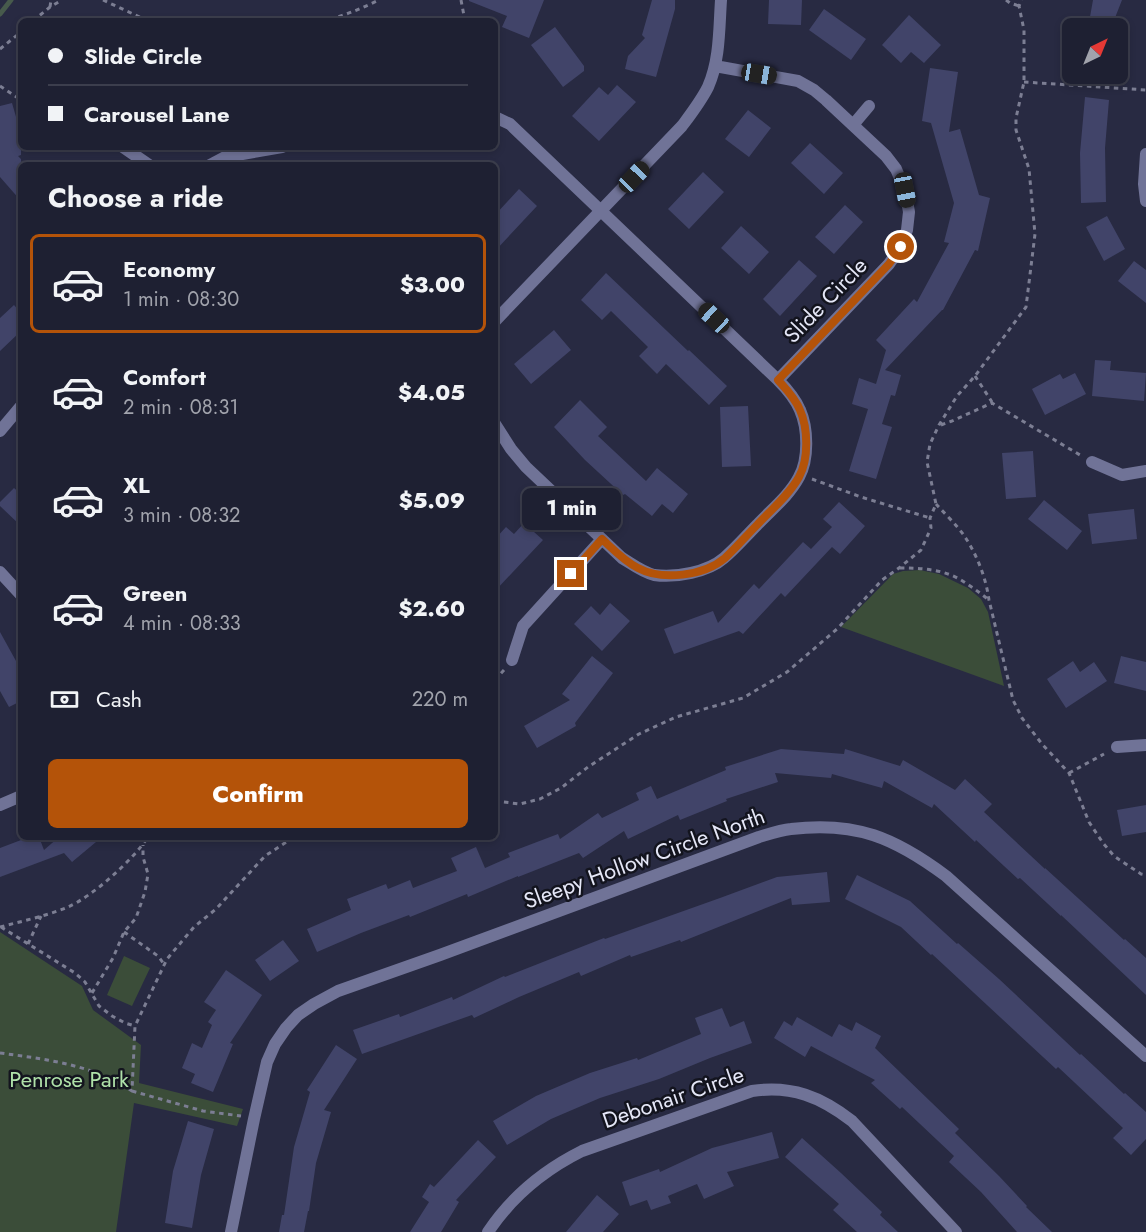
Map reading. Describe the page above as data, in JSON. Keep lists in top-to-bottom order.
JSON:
{
  "streets": {
    "street": ["Slide Circle", "Sleepy Hollow Circle North", "Debonair Circle"]
  },
  "parks": ["Penrose Park"],
  "north": "top right",
  "page": {
    "banner": ["Slide Circle", "Carousel Lane"],
    "heading": "Choose a ride",
    "list": [
      {
        "name": "Economy",
        "note": "1 min · 08:30",
        "value": "$3.00"
      },
      {
        "name": "Comfort",
        "note": "2 min · 08:31",
        "value": "$4.05"
      },
      {
        "name": "XL",
        "note": "3 min · 08:32",
        "value": "$5.09"
      },
      {
        "name": "Green",
        "note": "4 min · 08:33",
        "value": "$2.60"
      }
    ],
    "bubble": "1 min",
    "pay": ["Cash", "220 m"],
    "buttons": "Confirm"
  }
}
